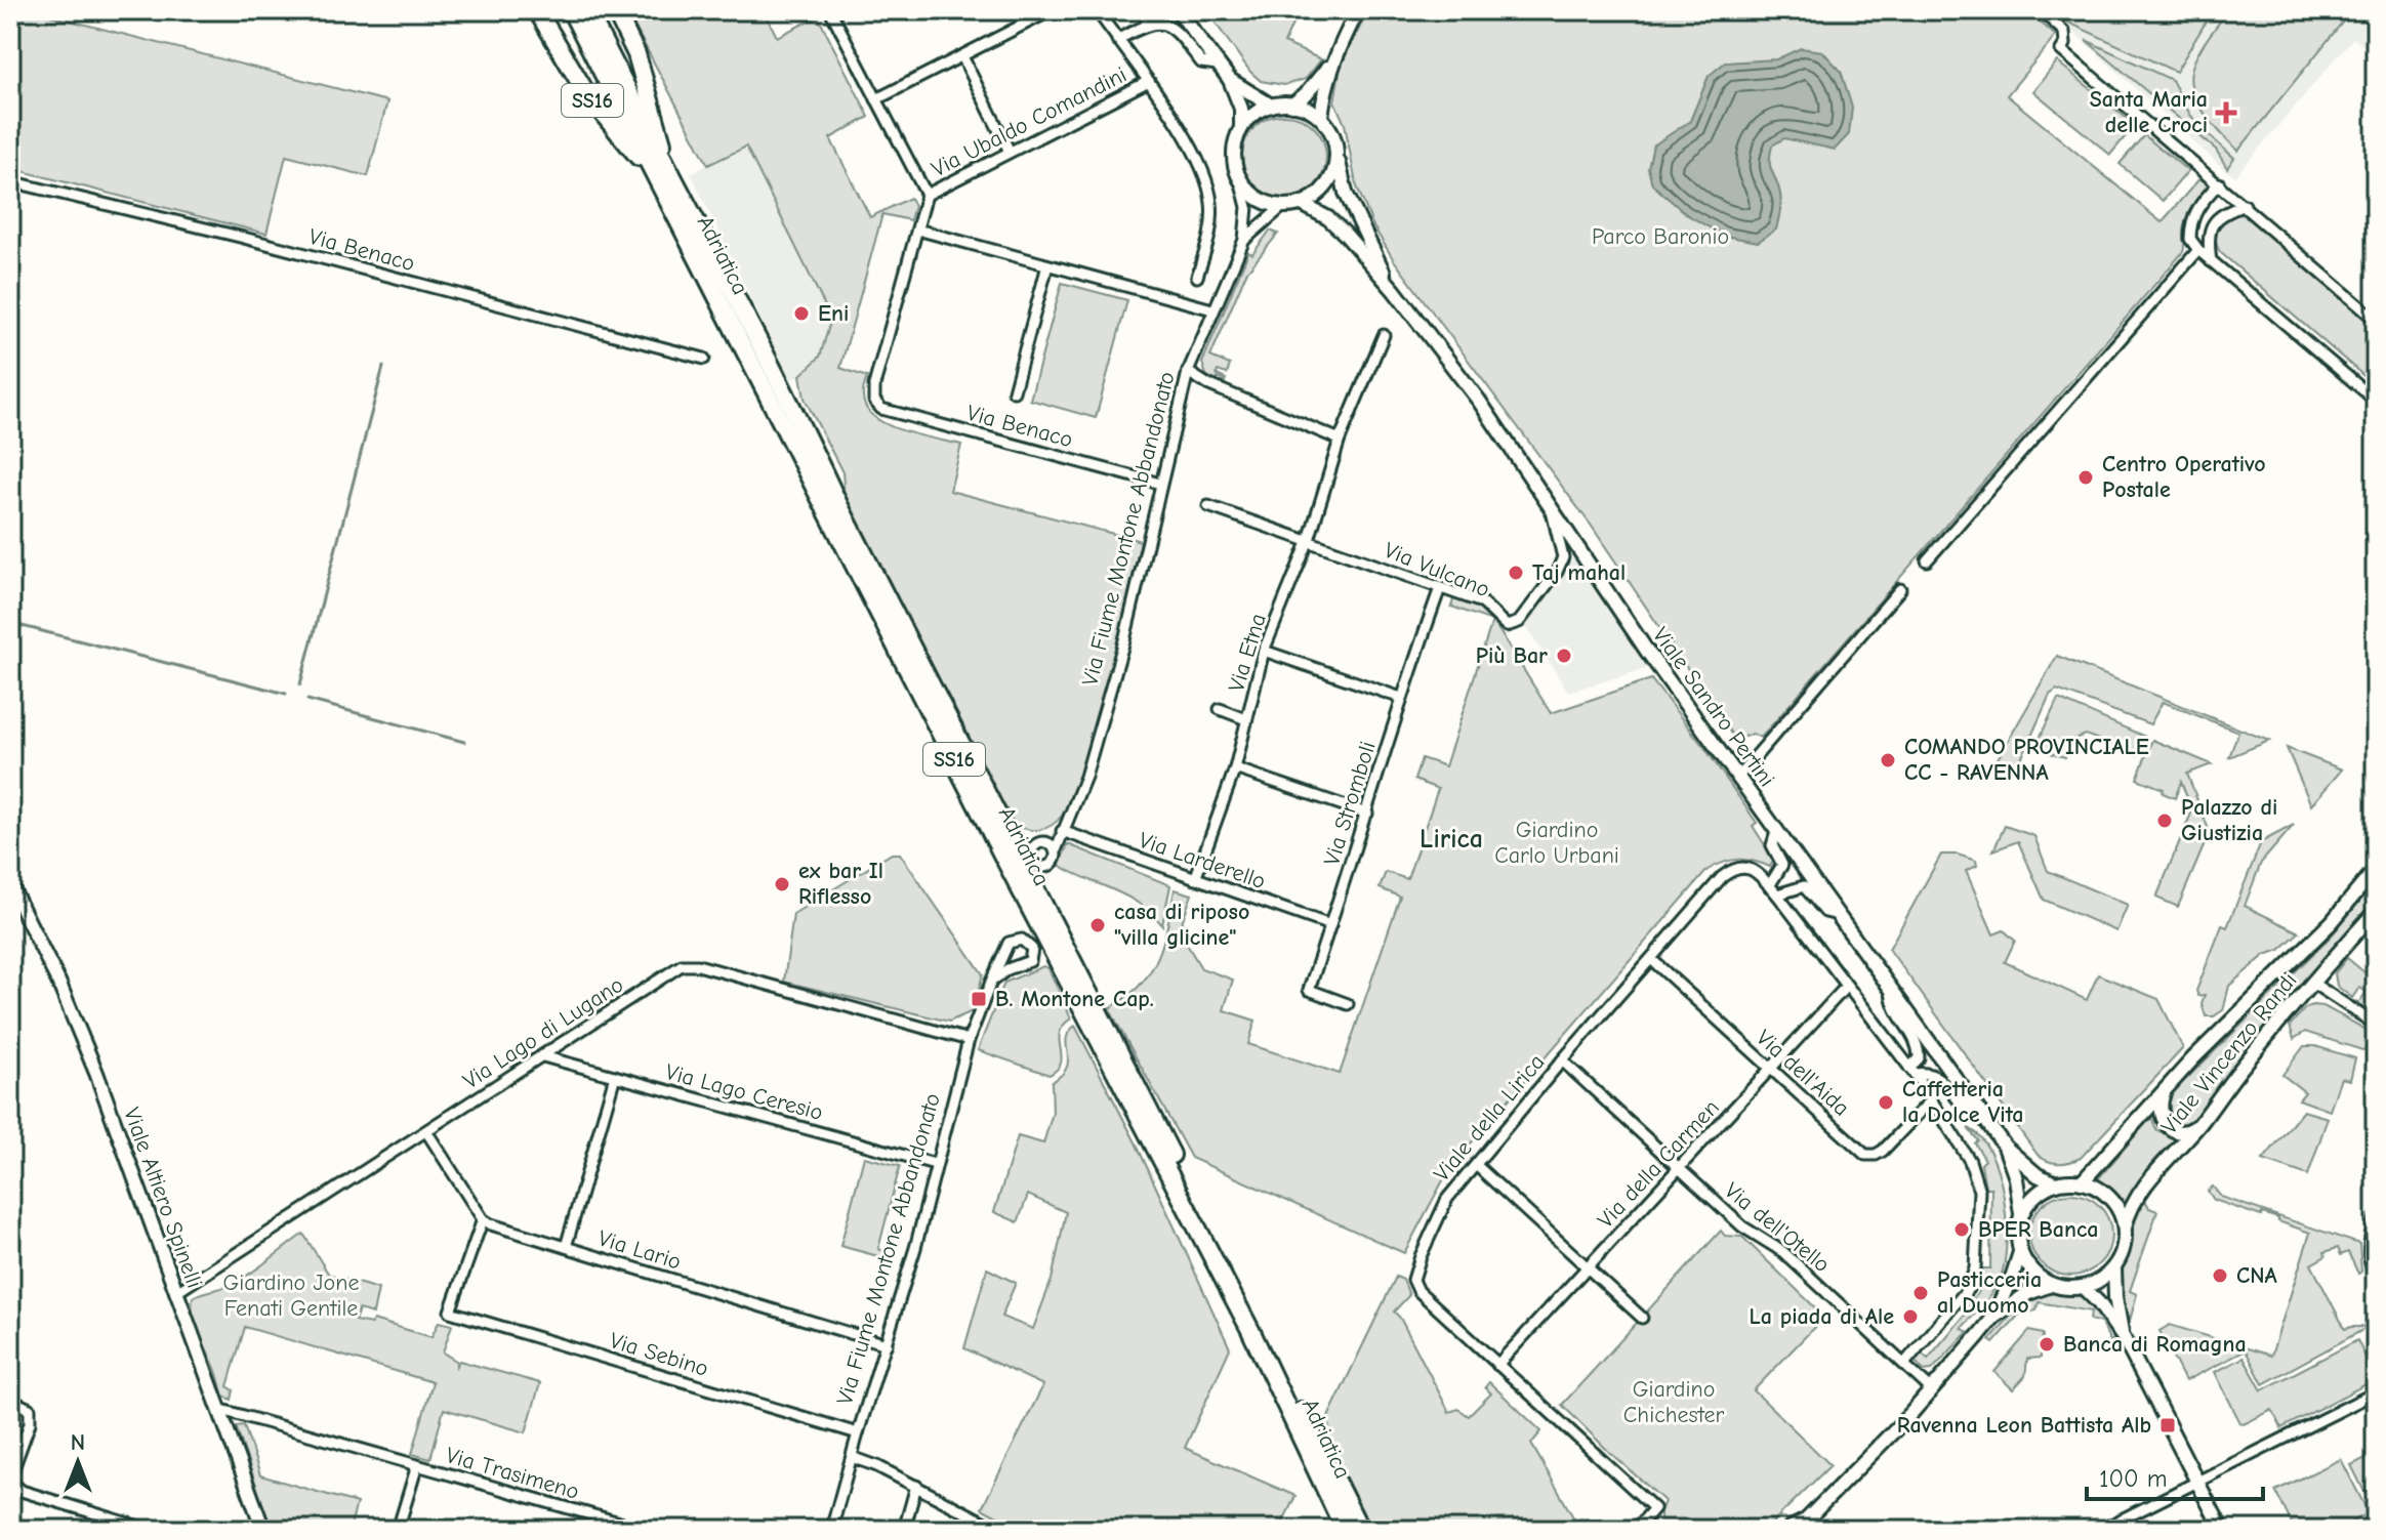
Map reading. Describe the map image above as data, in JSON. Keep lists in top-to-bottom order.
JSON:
{
  "streets": {
    "highway": ["SS16", "Adriatica"],
    "main road": ["Viale Sandro Pertini", "Viale Vincenzo Randi", "Viale Altiero Spinelli"],
    "street": [
      "Via Ubaldo Comandini",
      "Via Benaco",
      "Via Fiume Montone Abbandonato",
      "Via Vulcano",
      "Via Etna",
      "Via Stromboli",
      "Via Larderello",
      "Via Lago di Lugano",
      "Via dell'Aida",
      "Via Lago Ceresio",
      "Viale della Lirica",
      "Via della Carmen",
      "Via dell'Otello",
      "Via Lario",
      "Via Sebino",
      "Via Trasimeno"
    ]
  },
  "crossings": [
    ["SS16", "Adriatica"],
    ["Via Benaco", "Via Fiume Montone Abbandonato"],
    ["Via Fiume Montone Abbandonato", "Viale Sandro Pertini"],
    ["Via Fiume Montone Abbandonato", "Via Larderello"],
    ["Via Fiume Montone Abbandonato", "Via Lago di Lugano"],
    ["Via Fiume Montone Abbandonato", "Via Lago Ceresio"],
    ["Via Fiume Montone Abbandonato", "Via Lario"],
    ["Via Fiume Montone Abbandonato", "Via Sebino"],
    ["Via Vulcano", "Via Etna"],
    ["Via Vulcano", "Viale Sandro Pertini"],
    ["Via Vulcano", "Via Stromboli"],
    ["Via Etna", "Via Larderello"],
    ["Viale Sandro Pertini", "Viale Vincenzo Randi"],
    ["Viale Sandro Pertini", "Viale della Lirica"],
    ["Via Stromboli", "Via Larderello"],
    ["Via Lago di Lugano", "Via Lago Ceresio"],
    ["Via Lago di Lugano", "Viale Altiero Spinelli"],
    ["Via dell'Aida", "Viale della Lirica"],
    ["Via dell'Aida", "Via della Carmen"],
    ["Viale della Lirica", "Via della Carmen"],
    ["Viale della Lirica", "Via dell'Otello"],
    ["Via della Carmen", "Via dell'Otello"],
    ["Viale Altiero Spinelli", "Via Trasimeno"],
    ["Via Lario", "Via Sebino"]
  ],
  "districts": ["Lirica"],
  "parks": [
    "Parco Baronio",
    "Giardino Carlo Urbani",
    "Giardino Jone Fenati Gentile",
    "Giardino Chichester"
  ],
  "places": {
    "health": ["Santa Maria delle Croci"],
    "other": [
      "Eni",
      "Centro Operativo Postale",
      "Taj mahal",
      "Più Bar",
      "COMANDO PROVINCIALE CC - RAVENNA",
      "Palazzo di Giustizia",
      "ex bar Il Riflesso",
      "casa di riposo \"villa glicine\"",
      "Caffetteria la Dolce Vita",
      "BPER Banca",
      "CNA",
      "Pasticceria al Duomo",
      "La piada di Ale",
      "Banca di Romagna"
    ],
    "transit": ["B. Montone Cap.", "Ravenna Leon Battista Alb"]
  },
  "scale_bar": "100 m",
  "north": "top"
}
